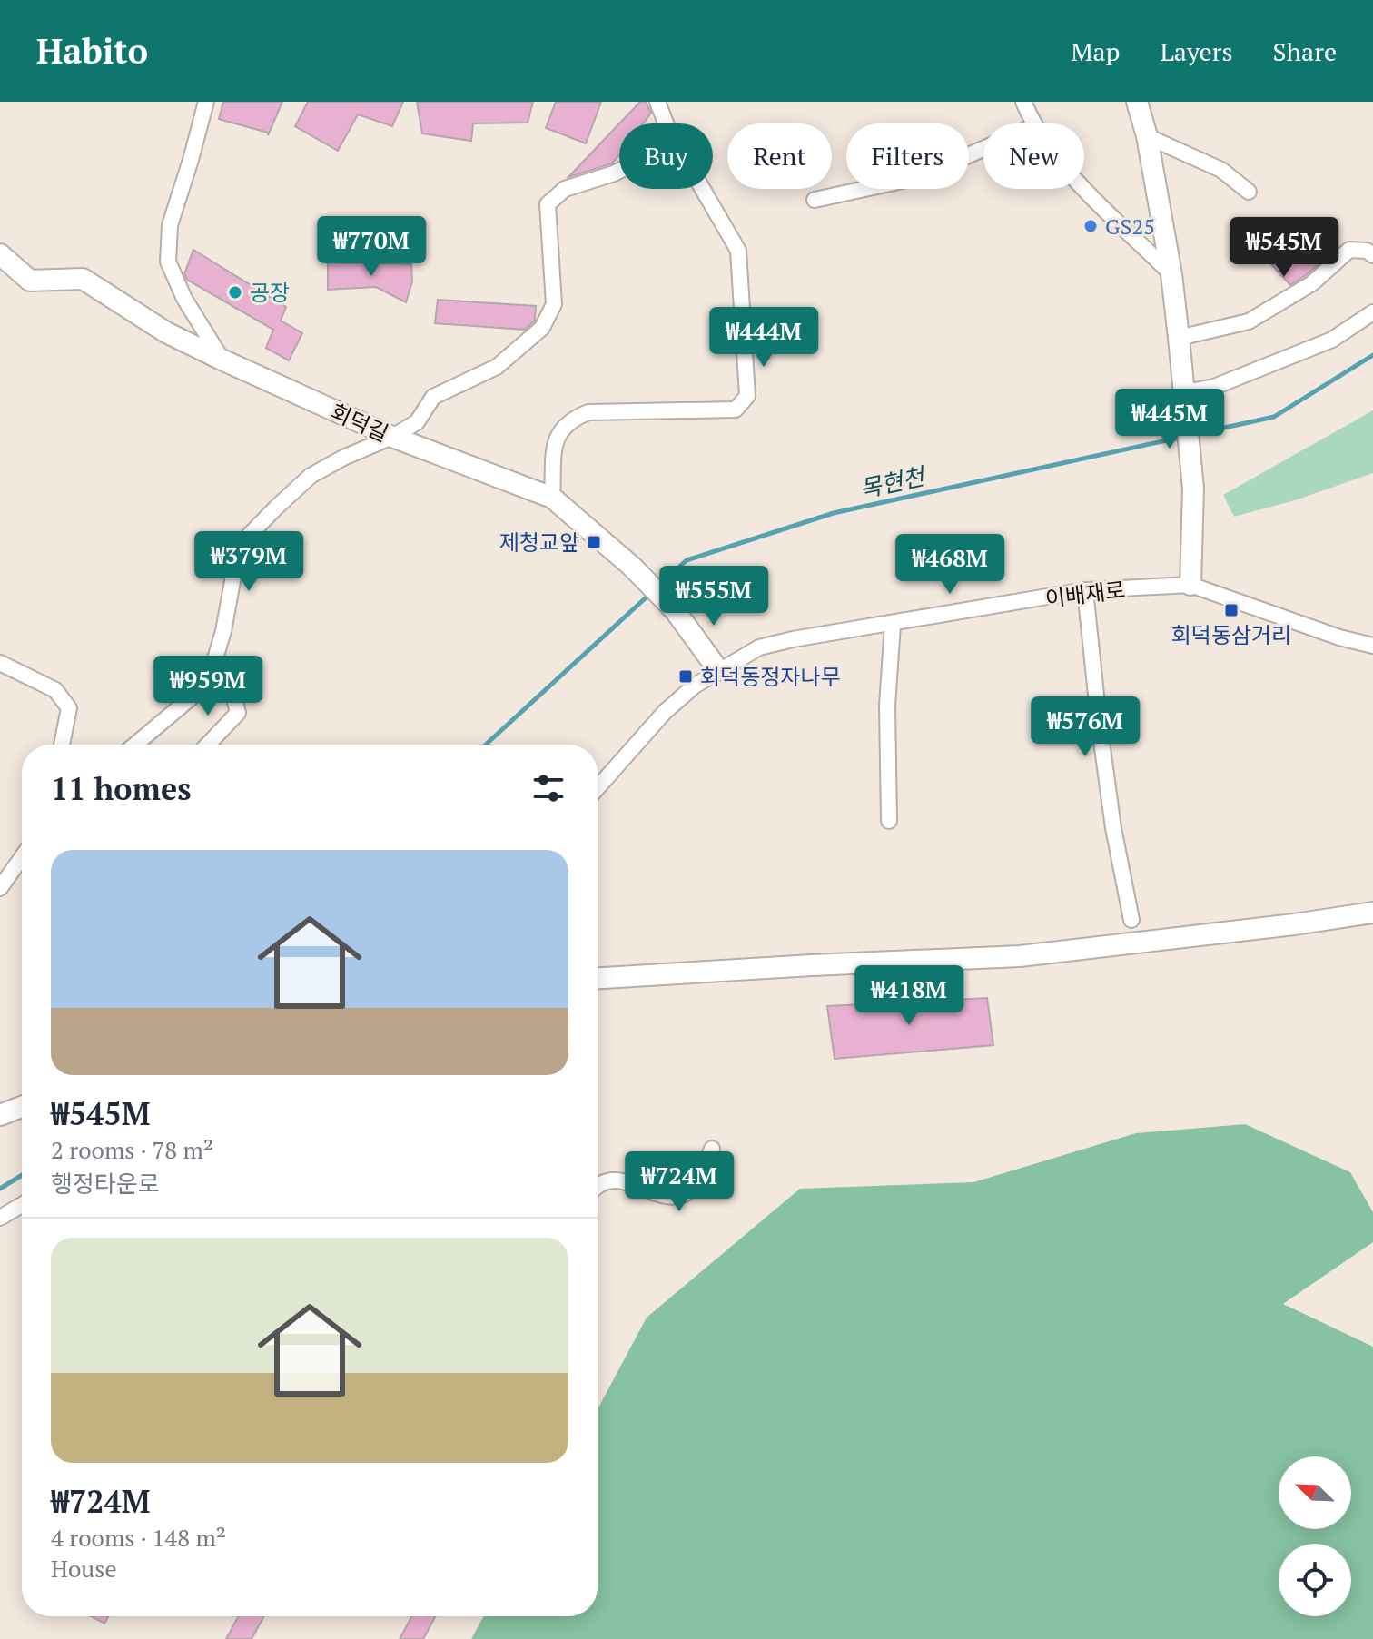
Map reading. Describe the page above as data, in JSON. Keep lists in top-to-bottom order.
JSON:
{
  "streets": {
    "street": ["회덕길", "이배재로"]
  },
  "crossings": [
    ["회덕길", "이배재로"]
  ],
  "water": ["목현천"],
  "places": {
    "other": ["GS25", "공장"],
    "transit": ["제청교앞", "회덕동삼거리", "회덕동정자나무"]
  },
  "north": "top left",
  "page": {
    "header": "Habito",
    "nav": ["Map", "Layers", "Share"],
    "chip": [
      "Buy",
      "Rent",
      "Filters",
      "New"
    ],
    "price": [
      "₩770M",
      "₩545M",
      "₩444M",
      "₩445M",
      "₩379M",
      "₩468M",
      "₩555M",
      "₩959M",
      "₩576M",
      "₩418M",
      "₩724M"
    ],
    "heading": "11 homes",
    "list": [
      {
        "name": "₩545M",
        "note": "2 rooms · 78 m² · 행정타운로"
      },
      {
        "name": "₩724M",
        "note": "4 rooms · 148 m² · House"
      }
    ]
  }
}
